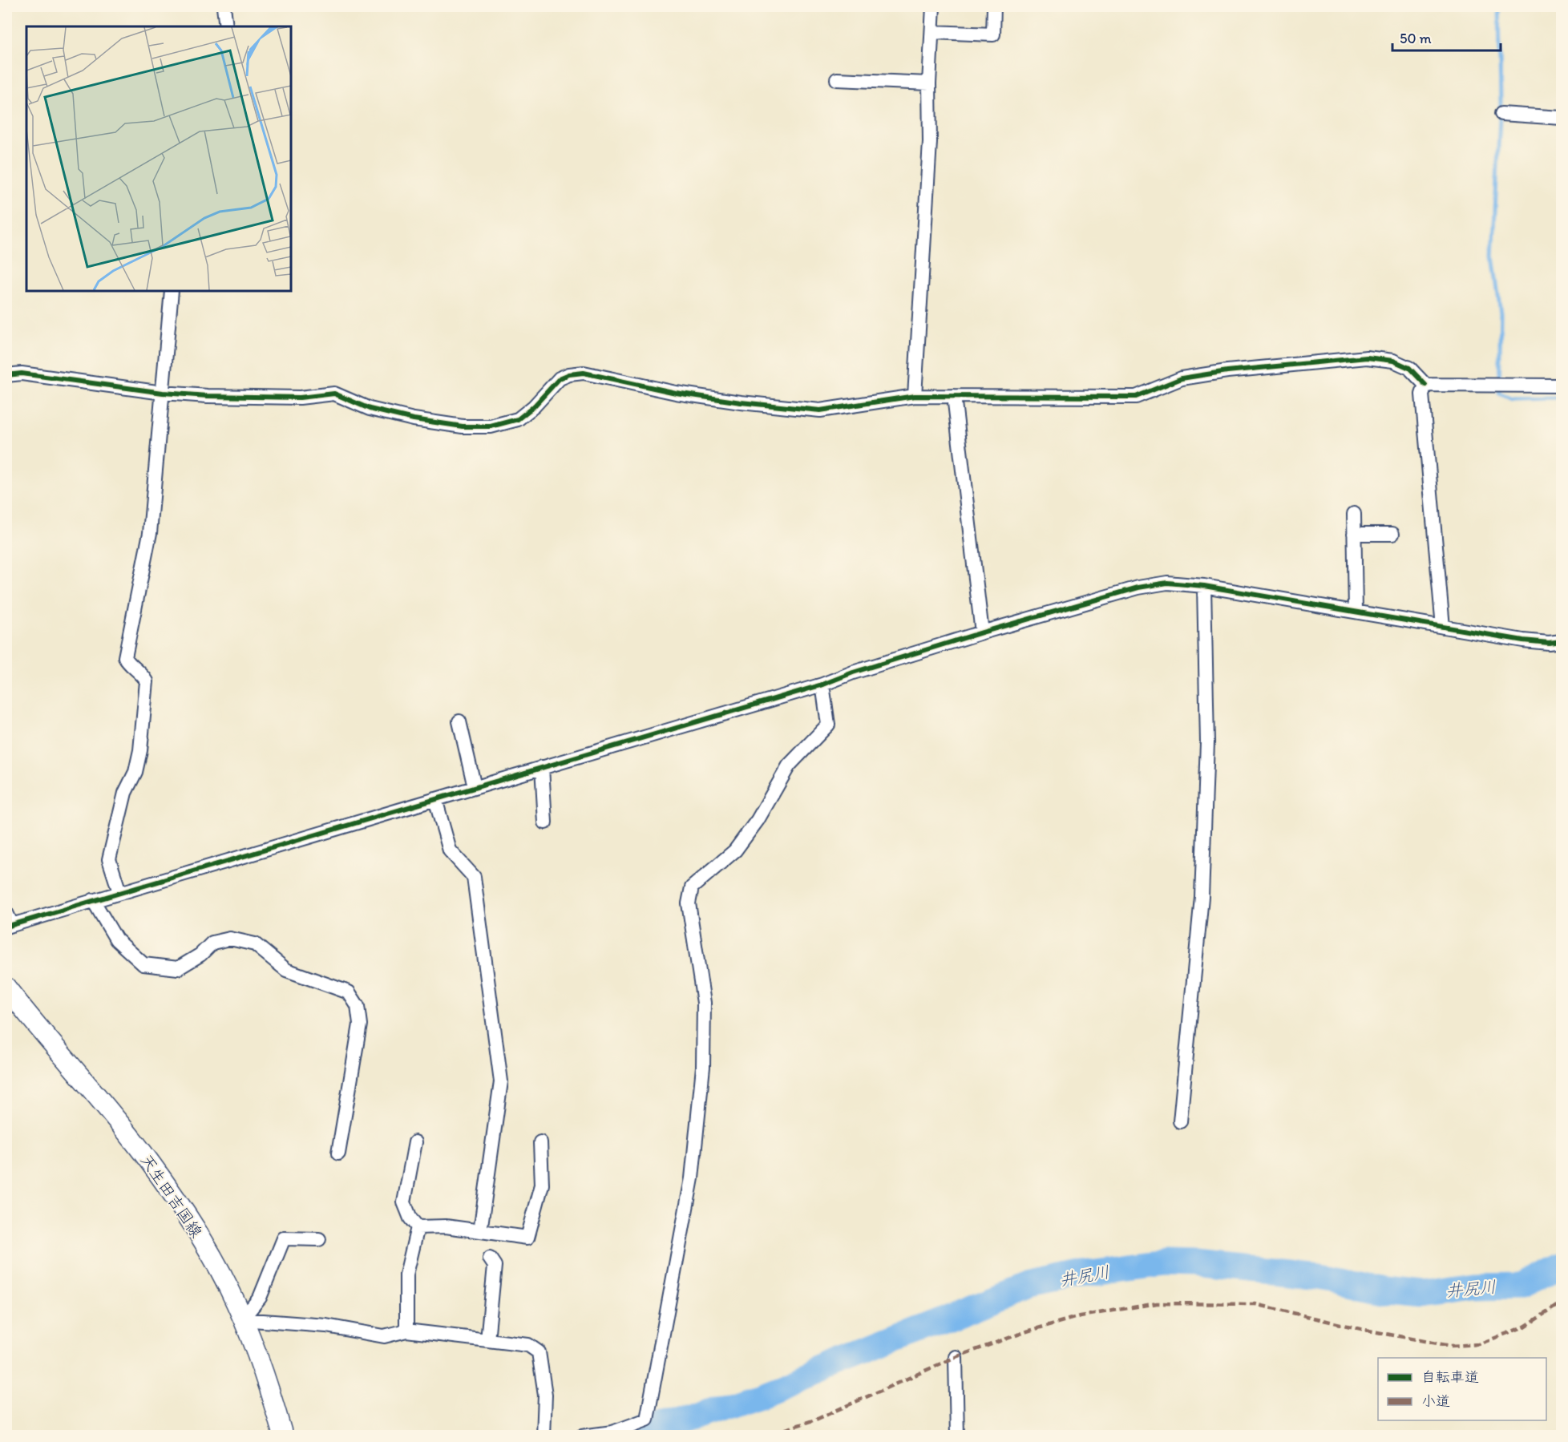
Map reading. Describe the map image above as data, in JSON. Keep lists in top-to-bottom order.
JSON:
{
  "streets": {
    "main road": ["天生田吉国線"]
  },
  "water": ["井尻川"],
  "legend": ["自転車道", "小道"],
  "scale_bar": "50 m"
}
